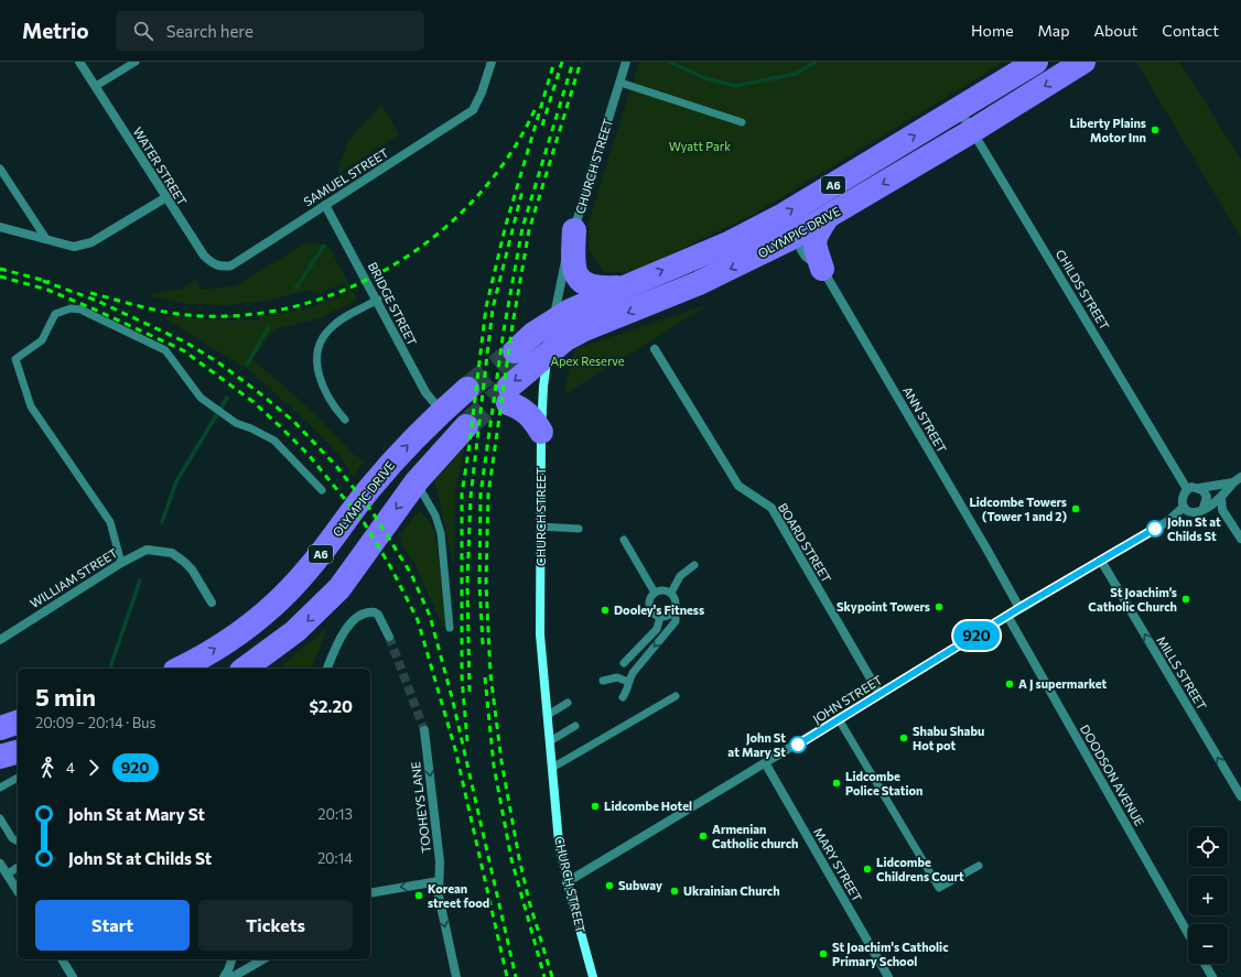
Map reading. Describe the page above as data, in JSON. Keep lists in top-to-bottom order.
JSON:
{
  "streets": {
    "highway": ["CHURCH STREET", "A6", "OLYMPIC DRIVE"],
    "street": [
      "WATER STREET",
      "SAMUEL STREET",
      "CHILDS STREET",
      "BRIDGE STREET",
      "ANN STREET",
      "BOARD STREET",
      "WILLIAM STREET",
      "MILLS STREET",
      "JOHN STREET",
      "DOODSON AVENUE",
      "TOOHEYS LANE",
      "MARY STREET"
    ]
  },
  "crossings": [
    ["WATER STREET", "SAMUEL STREET"],
    ["CHURCH STREET", "OLYMPIC DRIVE"],
    ["CHURCH STREET", "JOHN STREET"],
    ["SAMUEL STREET", "BRIDGE STREET"],
    ["OLYMPIC DRIVE", "CHILDS STREET"],
    ["OLYMPIC DRIVE", "BRIDGE STREET"],
    ["CHILDS STREET", "JOHN STREET"],
    ["ANN STREET", "JOHN STREET"],
    ["BOARD STREET", "JOHN STREET"],
    ["MILLS STREET", "JOHN STREET"],
    ["JOHN STREET", "DOODSON AVENUE"],
    ["JOHN STREET", "MARY STREET"]
  ],
  "one_way": ["MILLS STREET", "TOOHEYS LANE"],
  "parks": ["Wyatt Park", "Apex Reserve"],
  "places": [
    "Liberty Plains Motor Inn",
    "Lidcombe Towers (Tower 1 and 2)",
    "John St at Childs St",
    "St Joachim’s Catholic Church",
    "Skypoint Towers",
    "Dooley's Fitness",
    "A J supermarket",
    "Shabu Shabu Hot pot",
    "John St at Mary St",
    "Lidcombe Police Station",
    "Lidcombe Hotel",
    "Armenian Catholic church",
    "Lidcombe Childrens Court",
    "Subway",
    "Ukrainian Church",
    "Korean street food",
    "St Joachim's Catholic Primary School"
  ],
  "lines": ["bus line 920"],
  "page": {
    "header": "Metrio",
    "search": "Search here",
    "nav": [
      "Home",
      "Map",
      "About",
      "Contact"
    ],
    "on_map": "920",
    "heading": ["5 min", "20:09 – 20:14 · Bus", "$2.20"],
    "legs": ["4", "920"],
    "list": [
      {
        "name": "John St at Mary St",
        "value": "20:13"
      },
      {
        "name": "John St at Childs St",
        "value": "20:14"
      }
    ],
    "map_buttons": ["+", "−"],
    "buttons": ["Start", "Tickets"]
  }
}
